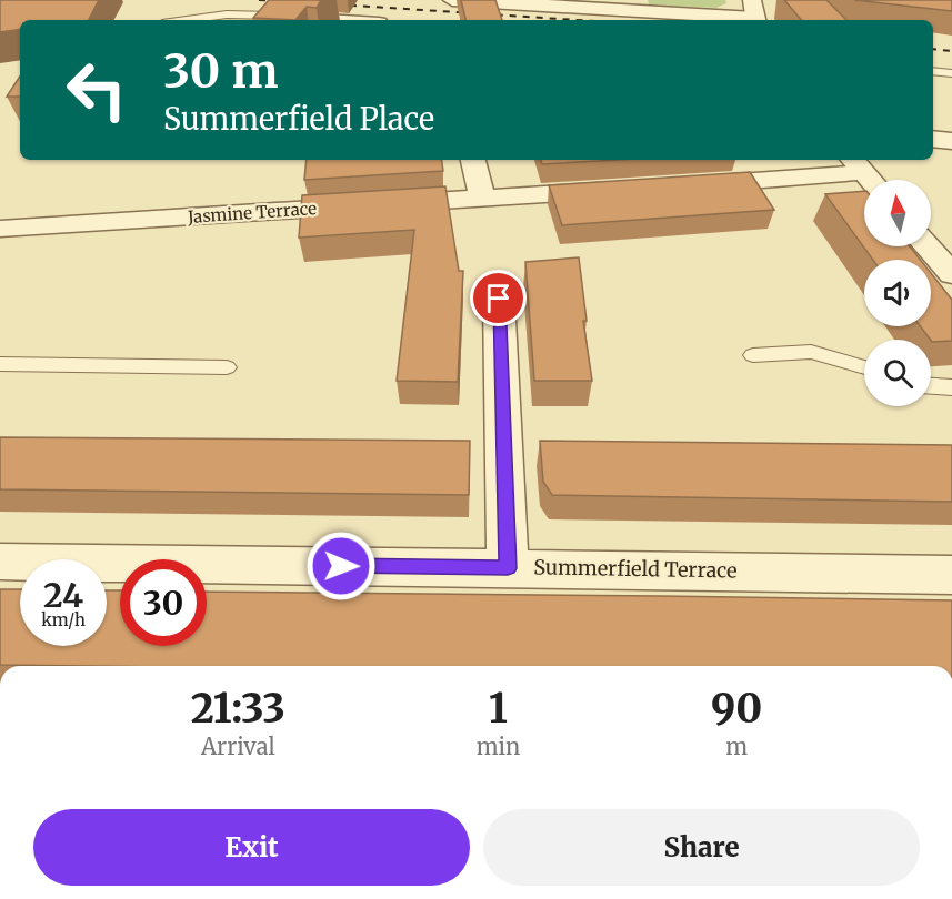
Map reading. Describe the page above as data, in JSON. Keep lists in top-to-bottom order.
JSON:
{
  "streets": {
    "street": ["Jasmine Terrace", "Summerfield Terrace"]
  },
  "north": "top",
  "page": {
    "turn": ["30 m", "Summerfield Place"],
    "speed": "24 km/h",
    "limit": "30",
    "eta": [
      "21:33",
      "Arrival",
      "1",
      "min",
      "90",
      "m"
    ],
    "buttons": ["Exit", "Share"]
  }
}
